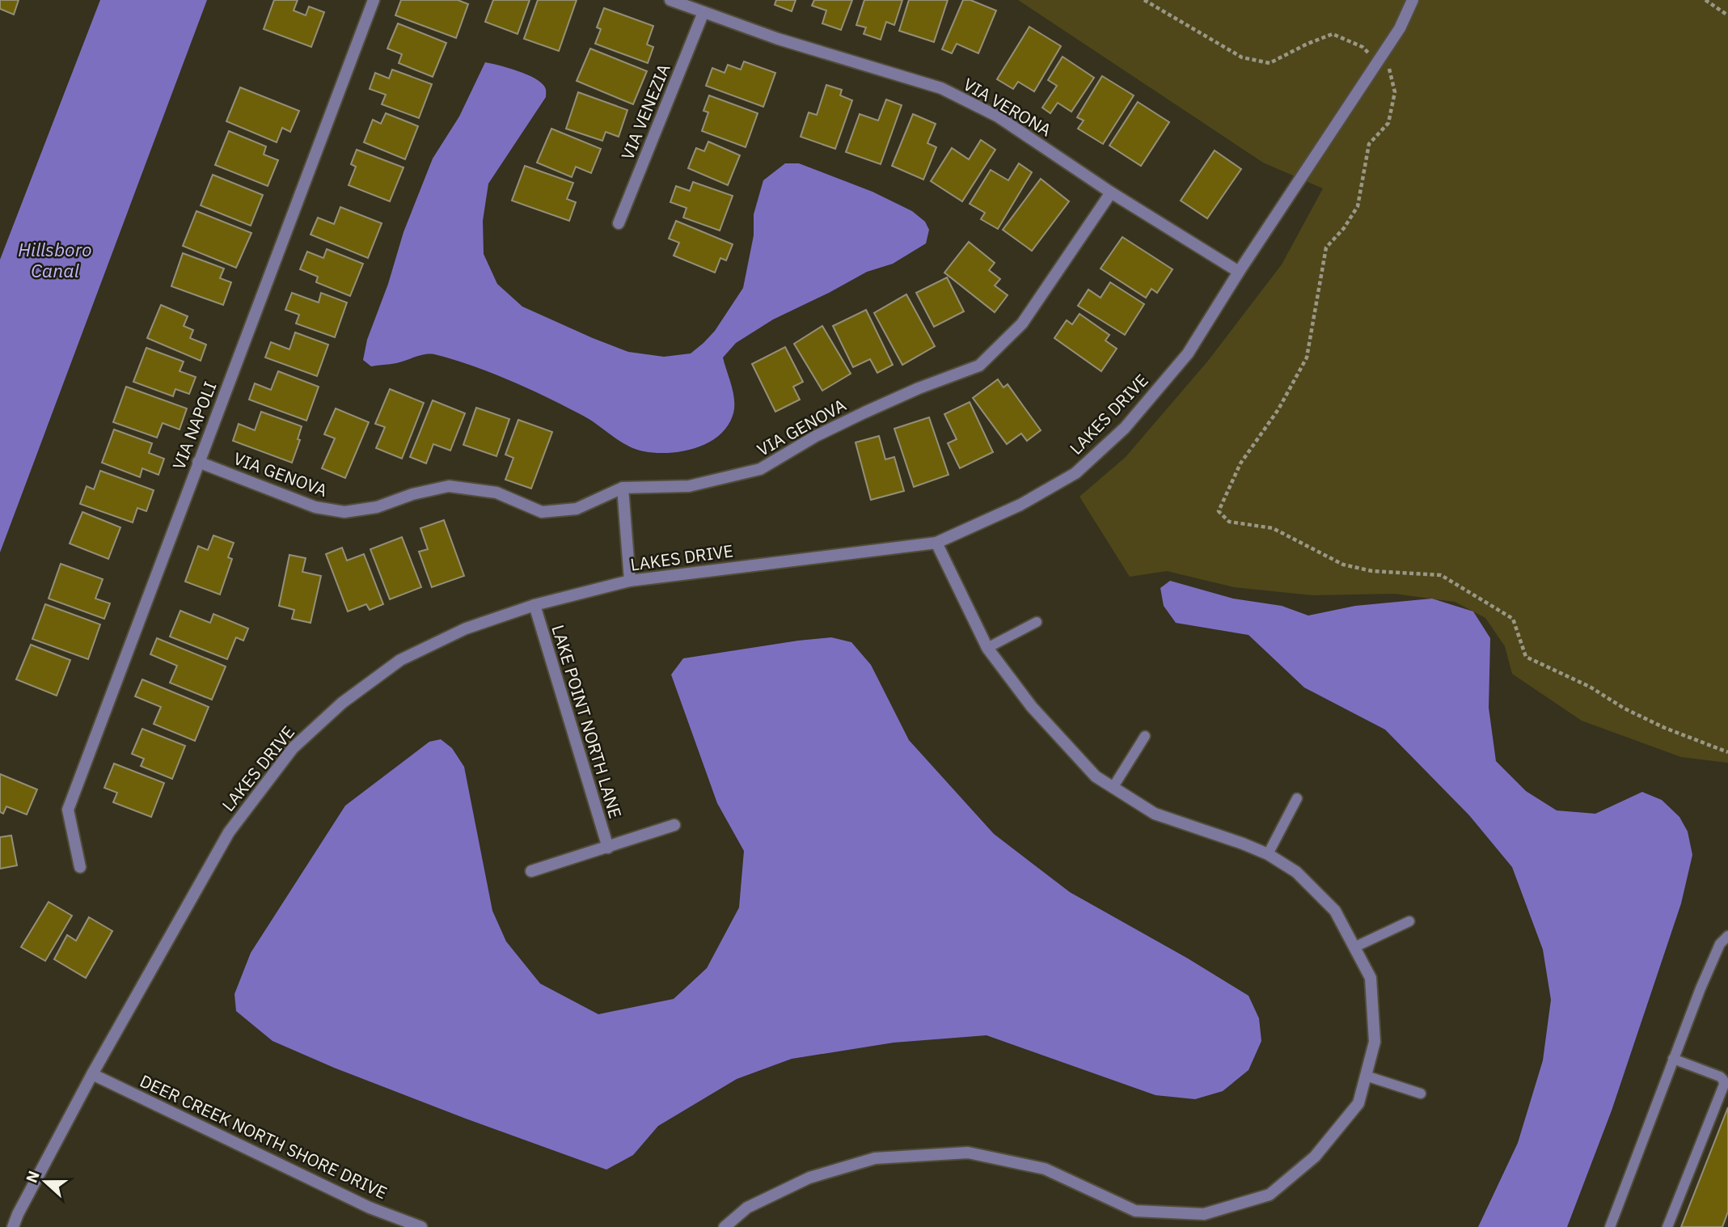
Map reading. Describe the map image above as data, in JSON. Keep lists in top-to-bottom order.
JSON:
{
  "streets": {
    "street": [
      "VIA VERONA",
      "VIA VENEZIA",
      "LAKES DRIVE",
      "VIA NAPOLI",
      "VIA GENOVA",
      "LAKE POINT NORTH LANE",
      "DEER CREEK NORTH SHORE DRIVE"
    ]
  },
  "crossings": [
    ["VIA VERONA", "VIA VENEZIA"],
    ["VIA VERONA", "LAKES DRIVE"],
    ["VIA VERONA", "VIA GENOVA"],
    ["LAKES DRIVE", "LAKE POINT NORTH LANE"],
    ["LAKES DRIVE", "DEER CREEK NORTH SHORE DRIVE"],
    ["VIA NAPOLI", "VIA GENOVA"]
  ],
  "water": ["Hillsboro Canal"],
  "north": "left"
}
